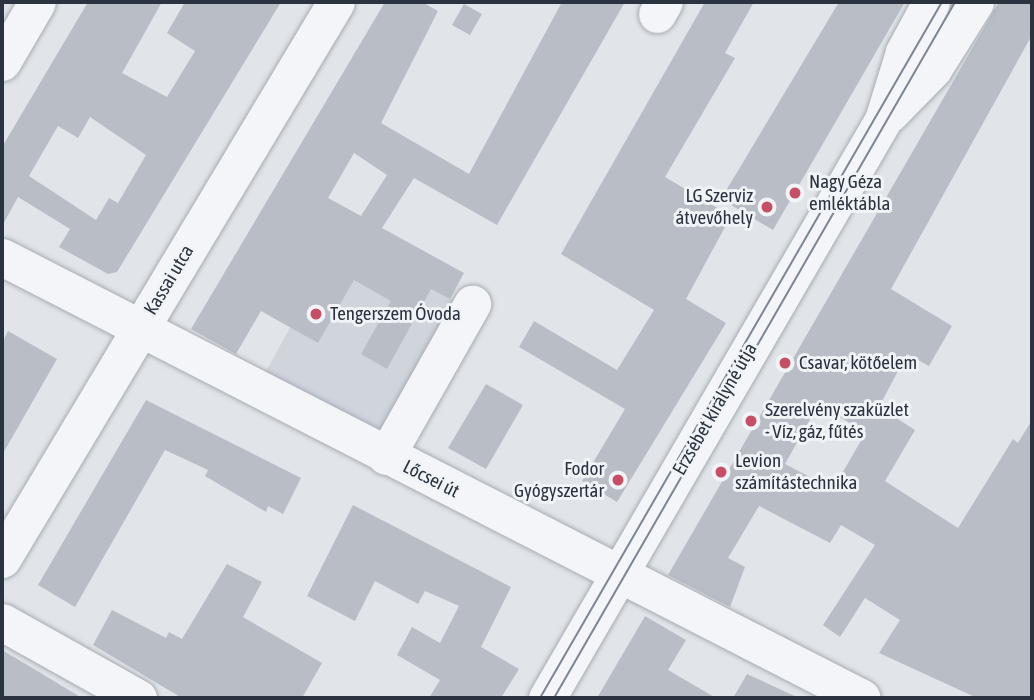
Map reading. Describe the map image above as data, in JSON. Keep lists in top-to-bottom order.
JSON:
{
  "streets": {
    "street": ["Kassai utca", "Erzsébet királyné útja", "Lőcsei út"]
  },
  "crossings": [
    ["Kassai utca", "Lőcsei út"],
    ["Erzsébet királyné útja", "Lőcsei út"]
  ],
  "places": [
    "Nagy Géza emléktábla",
    "LG Szerviz átvevőhely",
    "Tengerszem Óvoda",
    "Csavar, kötőelem",
    "Szerelvény szaküzlet - Víz, gáz, fűtés",
    "Levion számítástechnika",
    "Fodor Gyógyszertár"
  ]
}
